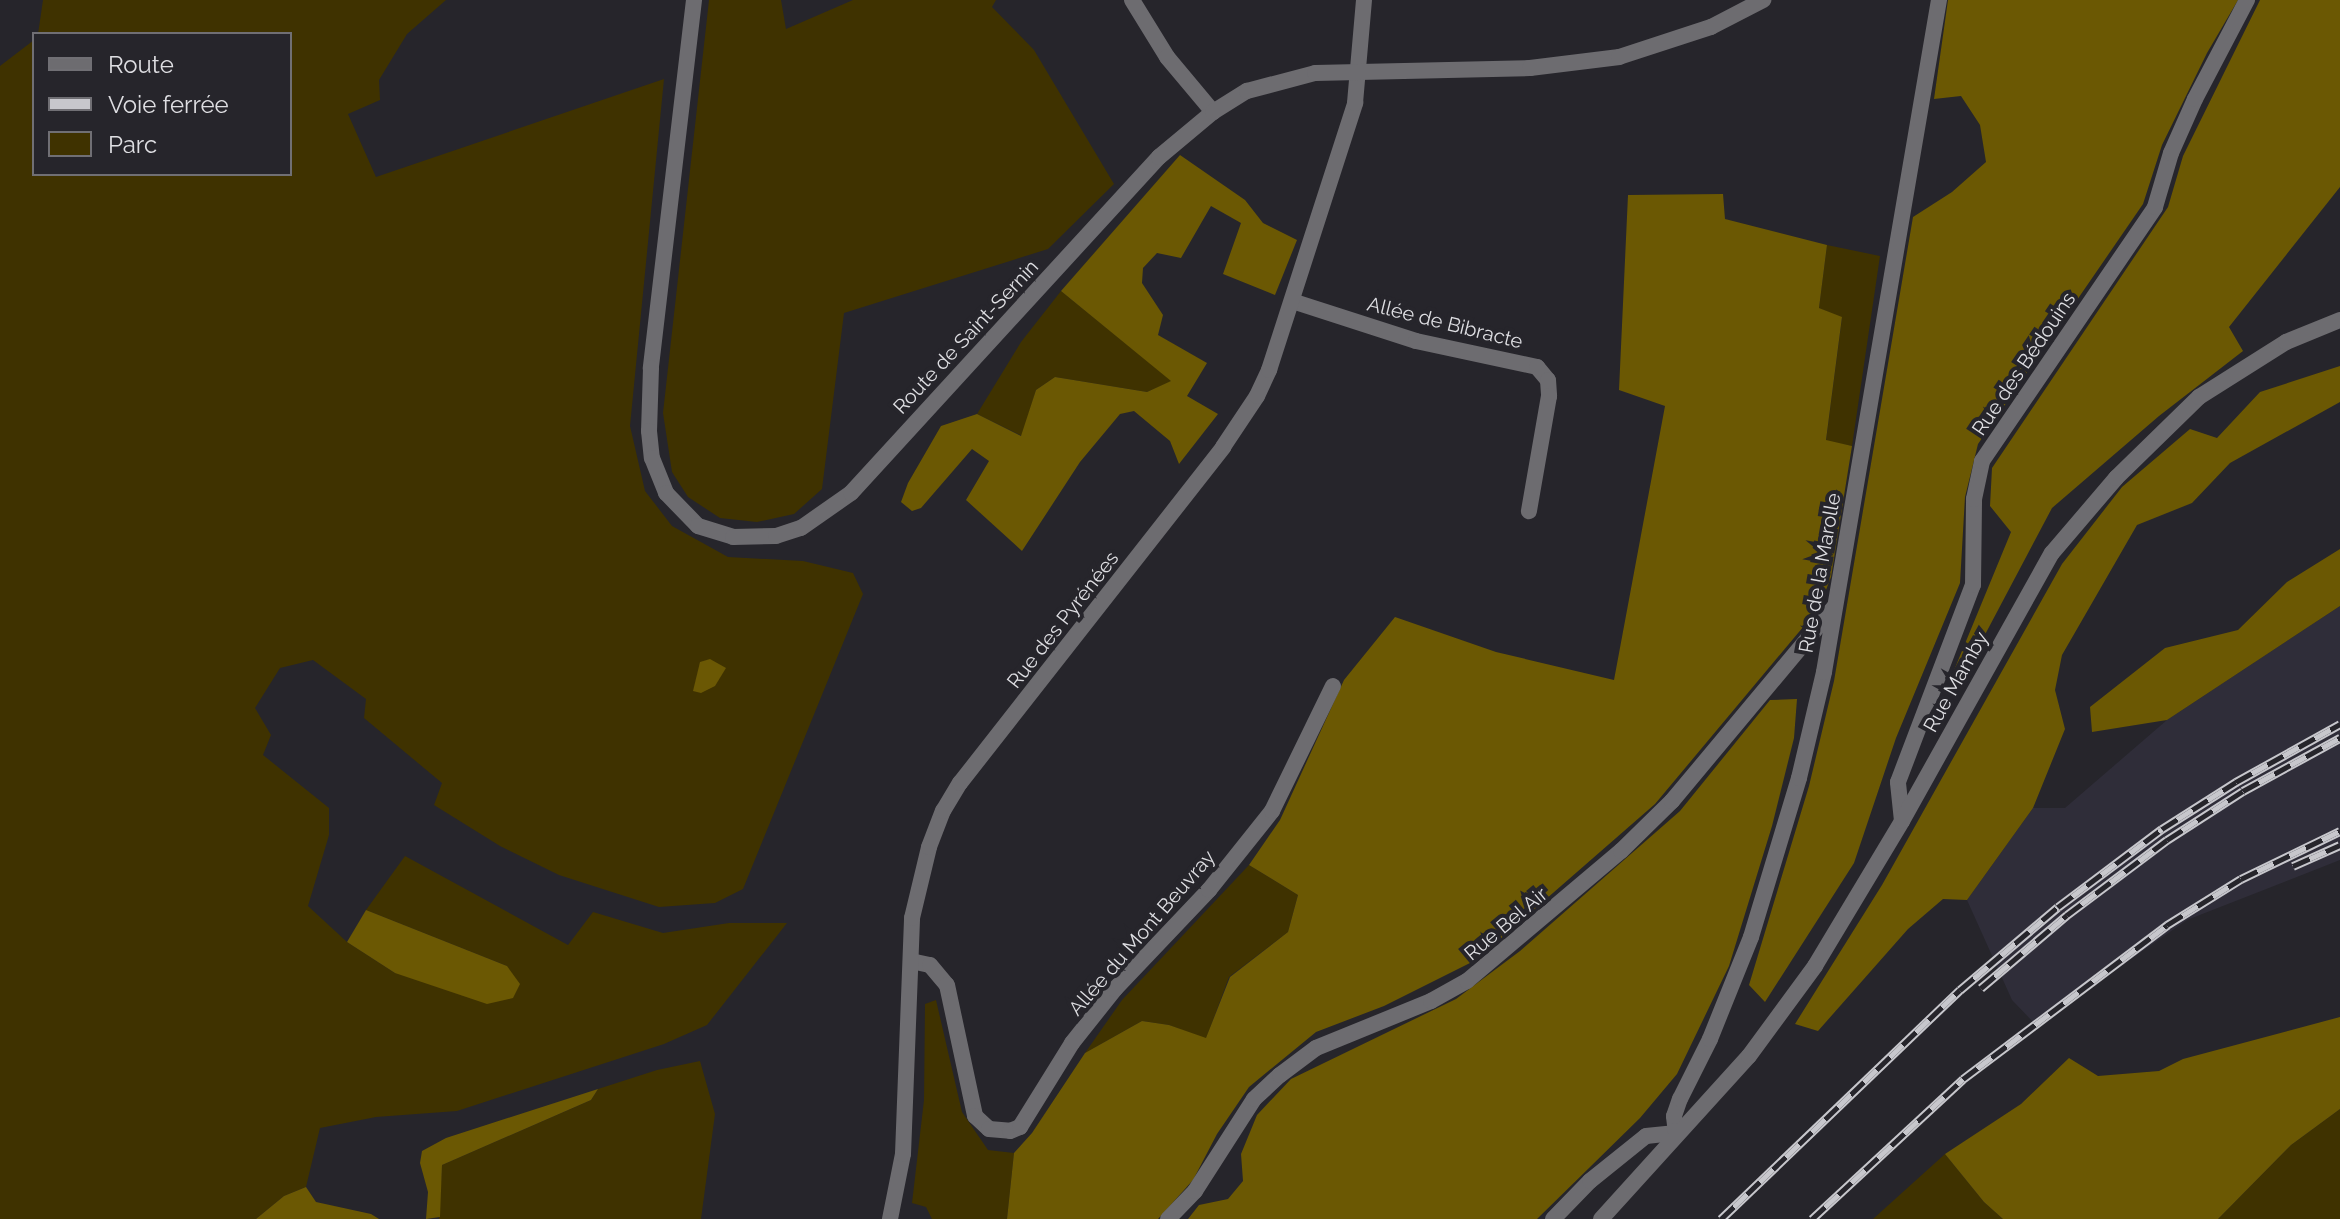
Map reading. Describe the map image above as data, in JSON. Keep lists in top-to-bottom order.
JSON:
{
  "streets": {
    "street": [
      "Allée de Bibracte",
      "Route de Saint-Sernin",
      "Rue des Bédouins",
      "Rue de la Marolle",
      "Rue des Pyrénées",
      "Rue Mamby",
      "Rue Bel Air",
      "Allée du Mont Beuvray"
    ]
  },
  "crossings": [
    ["Allée de Bibracte", "Rue des Pyrénées"],
    ["Route de Saint-Sernin", "Rue des Pyrénées"],
    ["Rue des Bédouins", "Rue Mamby"],
    ["Rue de la Marolle", "Rue Mamby"],
    ["Rue de la Marolle", "Rue Bel Air"],
    ["Rue des Pyrénées", "Allée du Mont Beuvray"]
  ],
  "legend": ["Route", "Voie ferrée", "Parc"]
}
